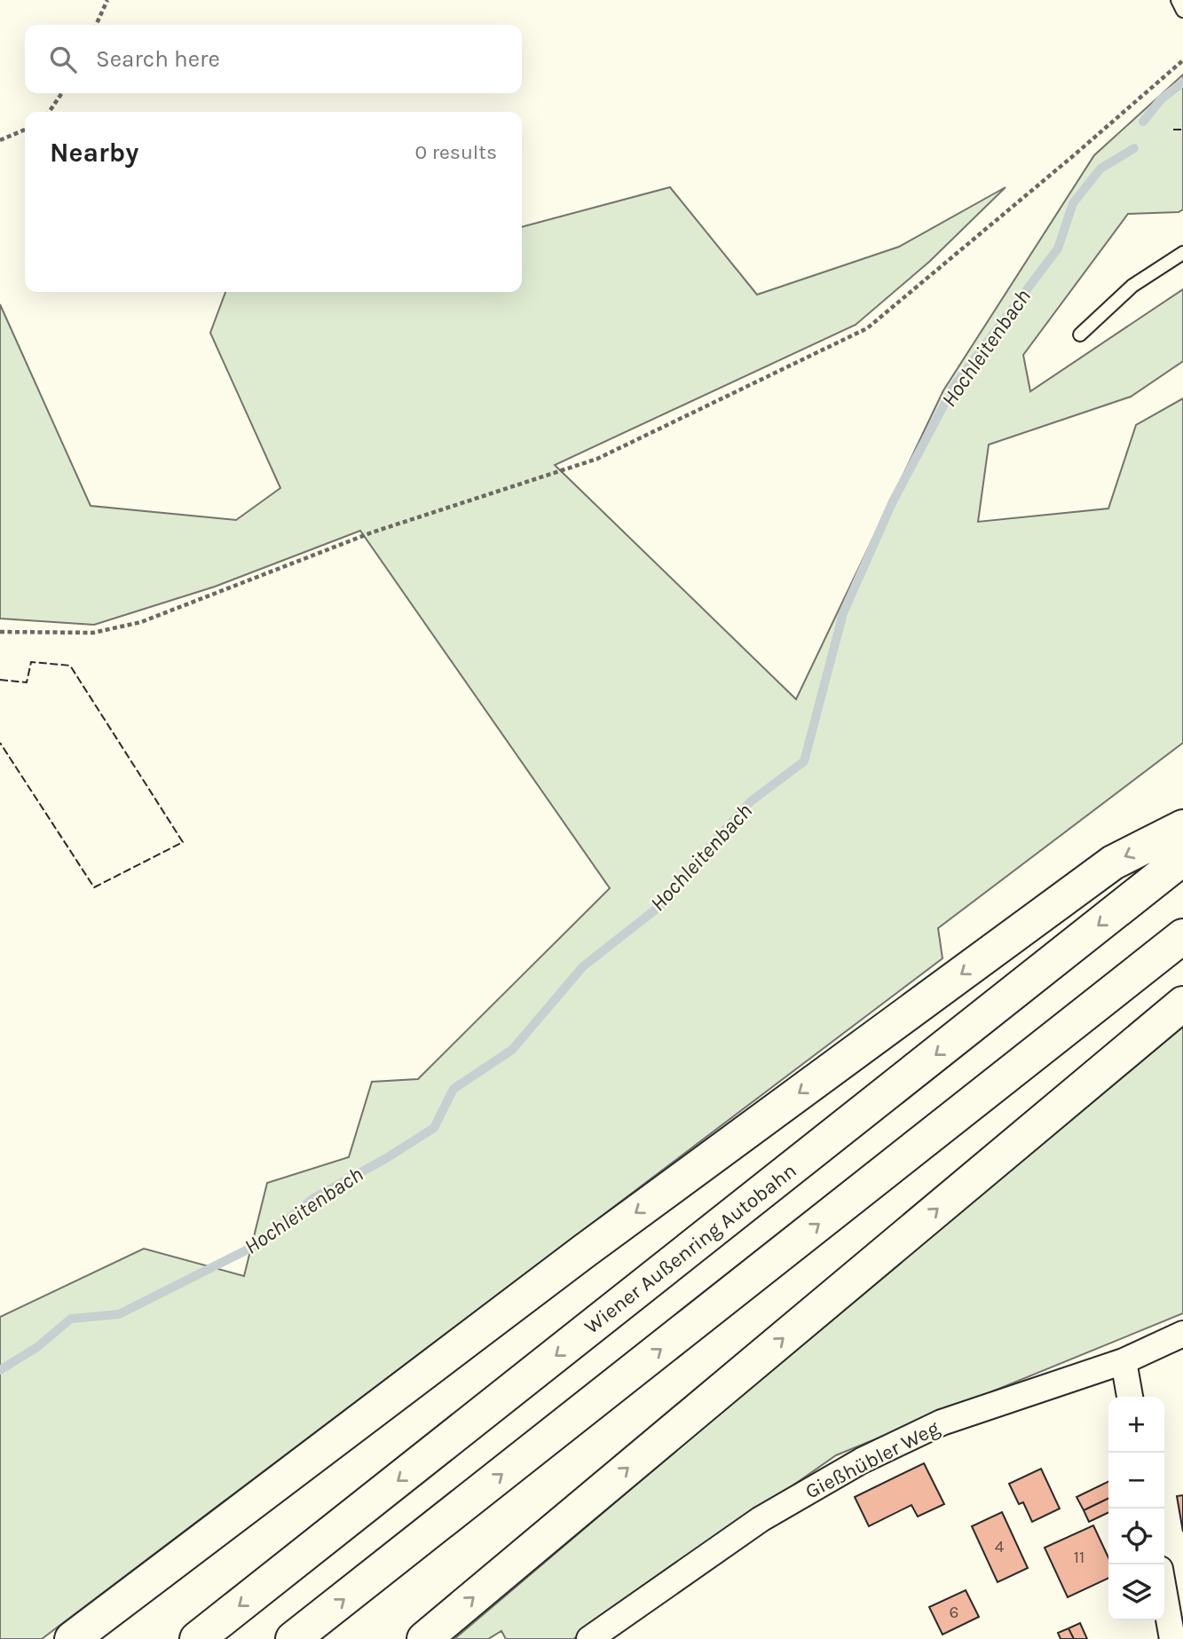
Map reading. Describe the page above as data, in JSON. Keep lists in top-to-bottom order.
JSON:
{
  "streets": {
    "highway": ["Wiener Außenring Autobahn"],
    "street": ["Gießhübler Weg"]
  },
  "water": ["Hochleitenbach"],
  "house_numbers": ["4", "11", "6"],
  "page": {
    "search": "Search here",
    "heading": ["Nearby", "0 results"],
    "map_buttons": ["+", "−"]
  }
}
